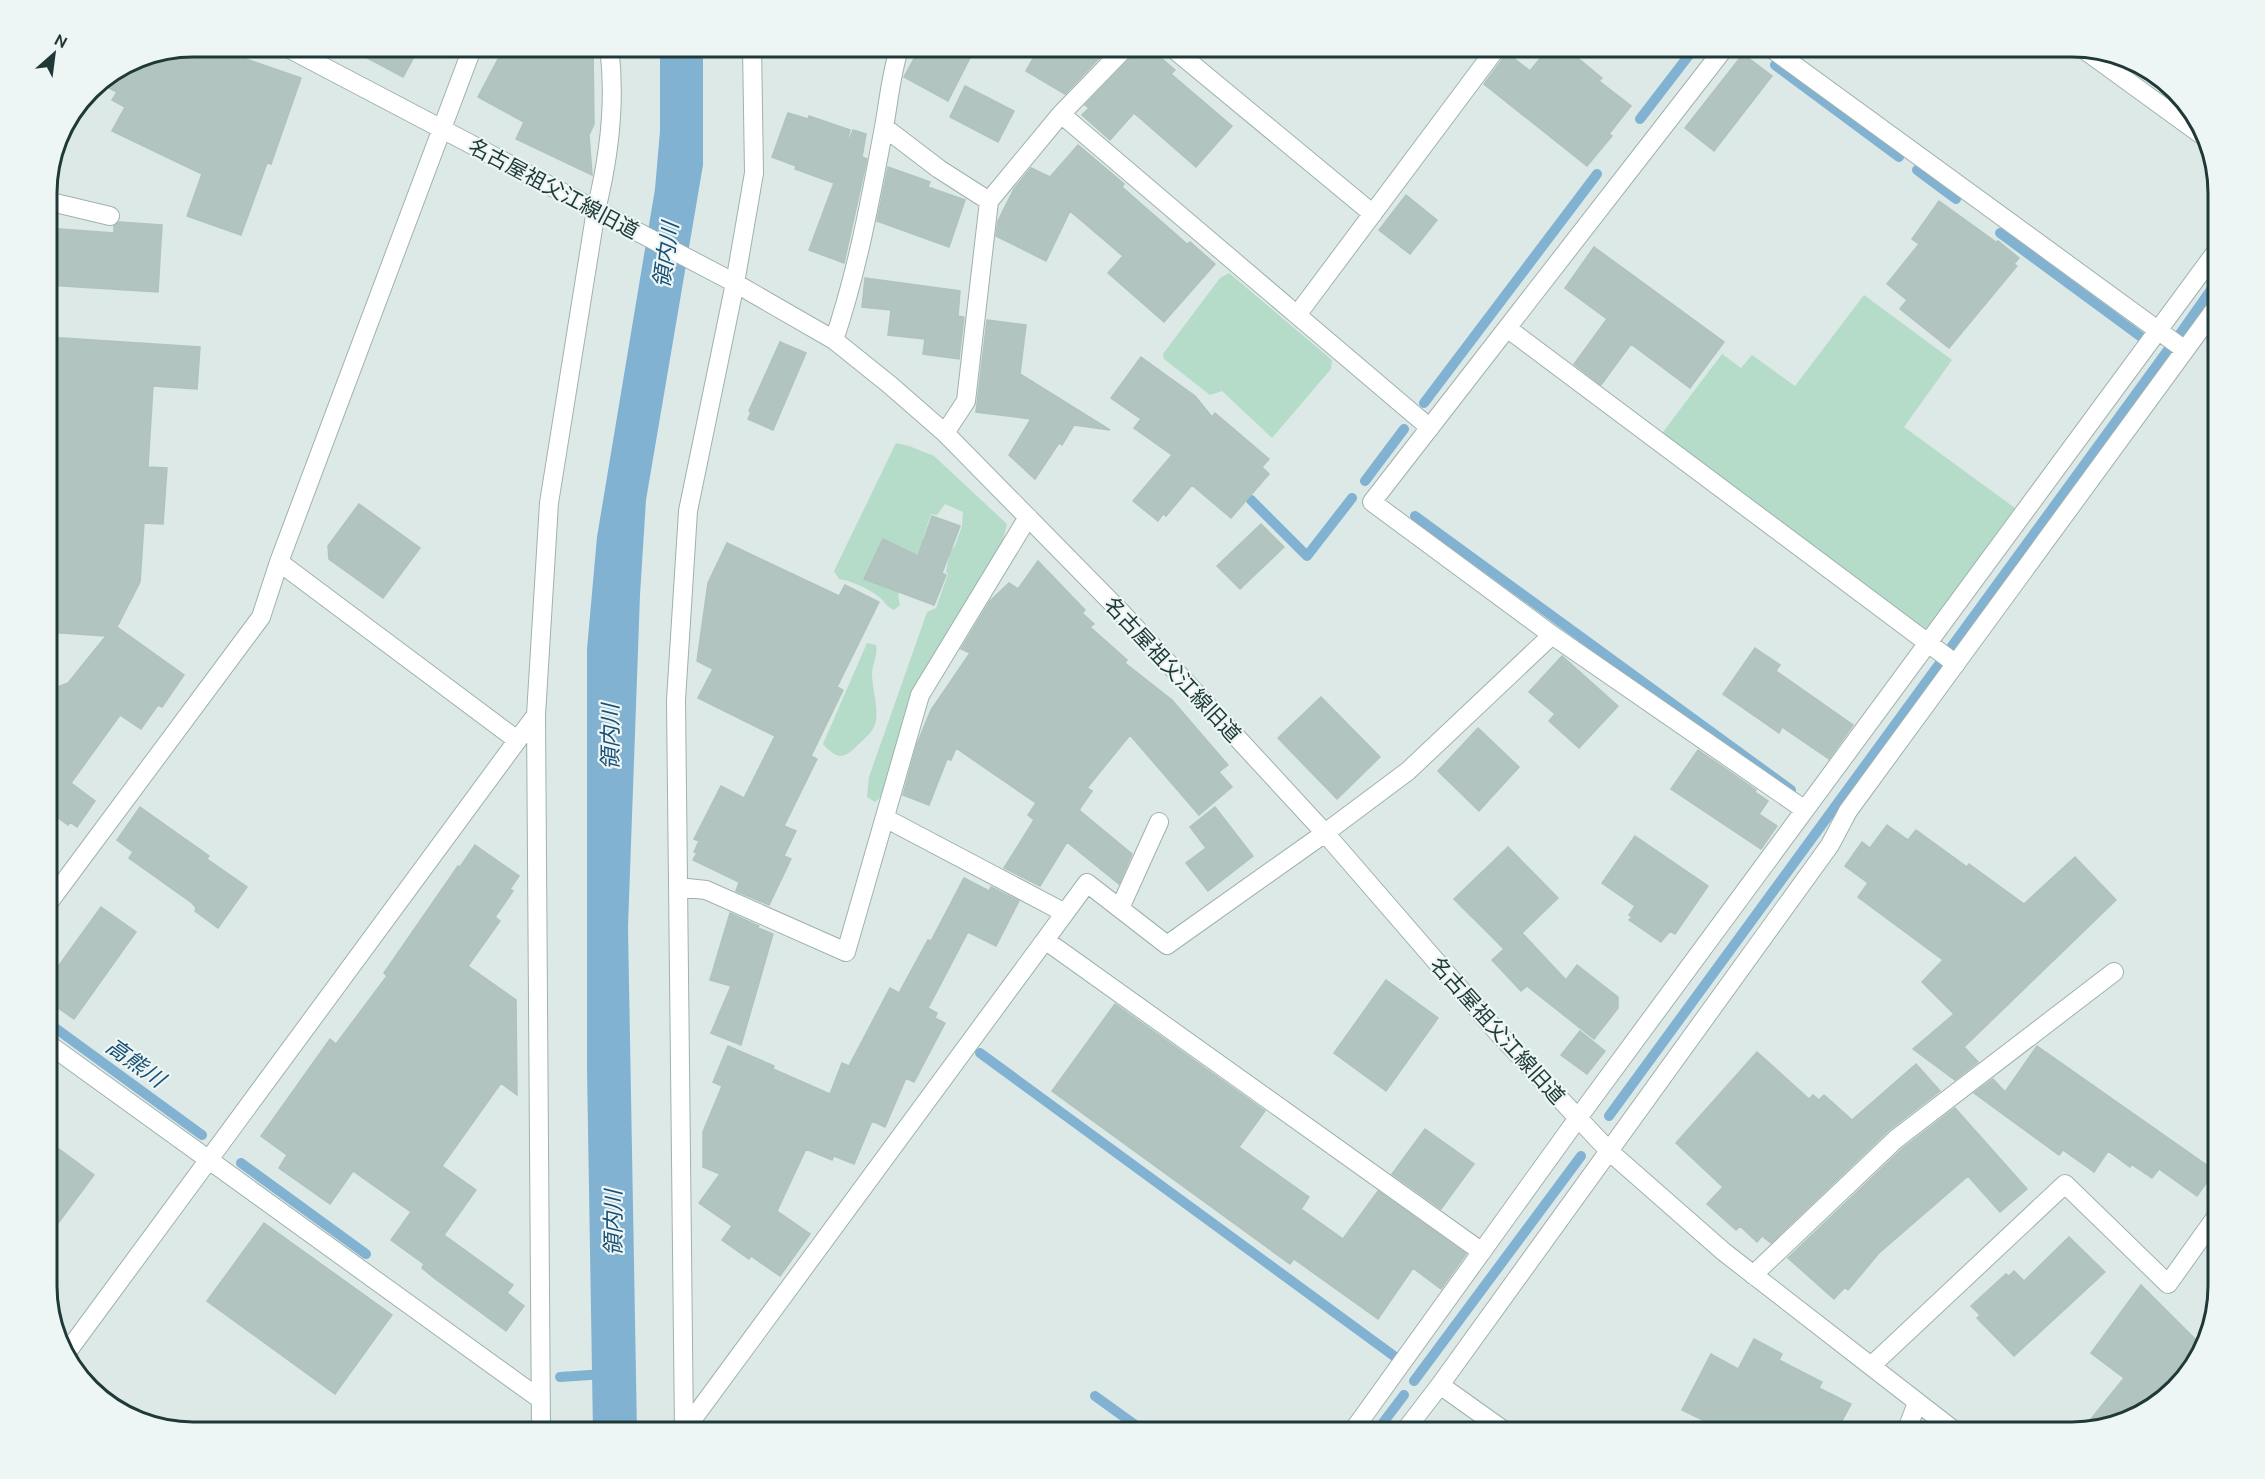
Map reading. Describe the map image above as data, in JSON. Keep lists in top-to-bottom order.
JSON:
{
  "streets": {
    "street": ["名古屋祖父江線旧道"]
  },
  "water": ["領内川", "高熊川"],
  "north": "top right"
}
